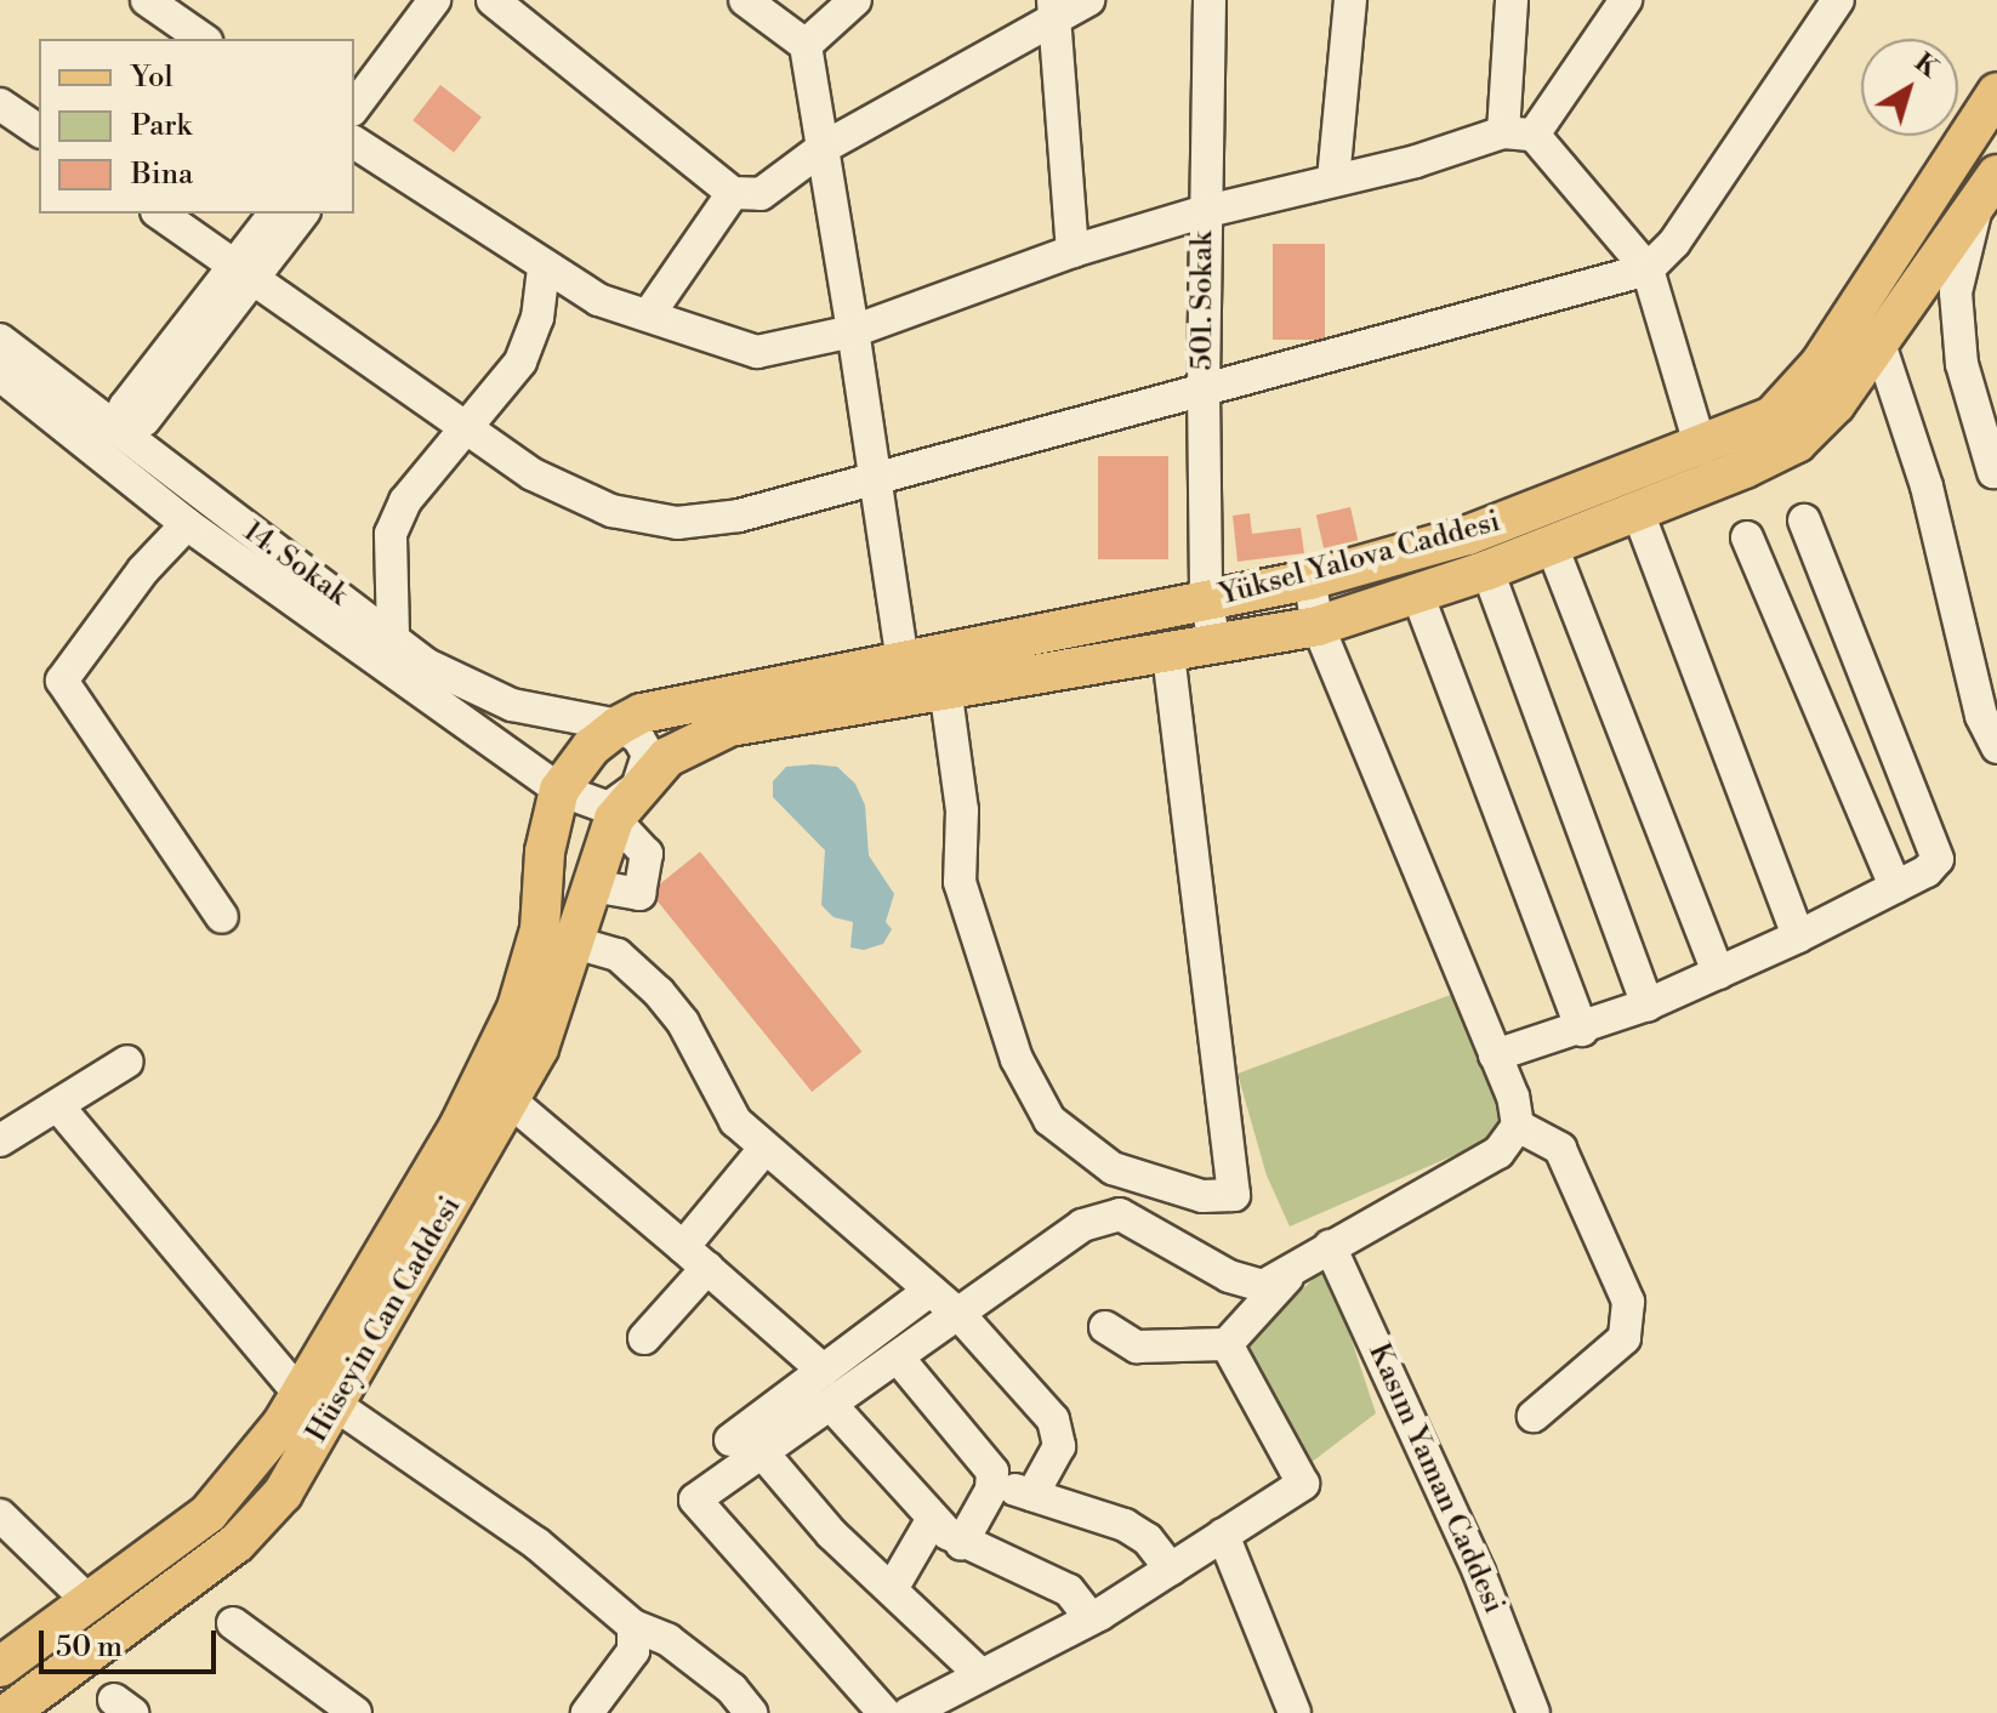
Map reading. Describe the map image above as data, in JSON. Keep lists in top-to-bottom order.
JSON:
{
  "streets": {
    "main road": ["Yüksel Yalova Caddesi", "Hüseyin Can Caddesi"],
    "street": ["501. Sokak", "14. Sokak", "Kasım Yaman Caddesi"]
  },
  "crossings": [
    ["501. Sokak", "Yüksel Yalova Caddesi"],
    ["Yüksel Yalova Caddesi", "14. Sokak"],
    ["Yüksel Yalova Caddesi", "Hüseyin Can Caddesi"]
  ],
  "legend": ["Yol", "Park", "Bina"],
  "scale_bar": "50 m",
  "north": "top right"
}
